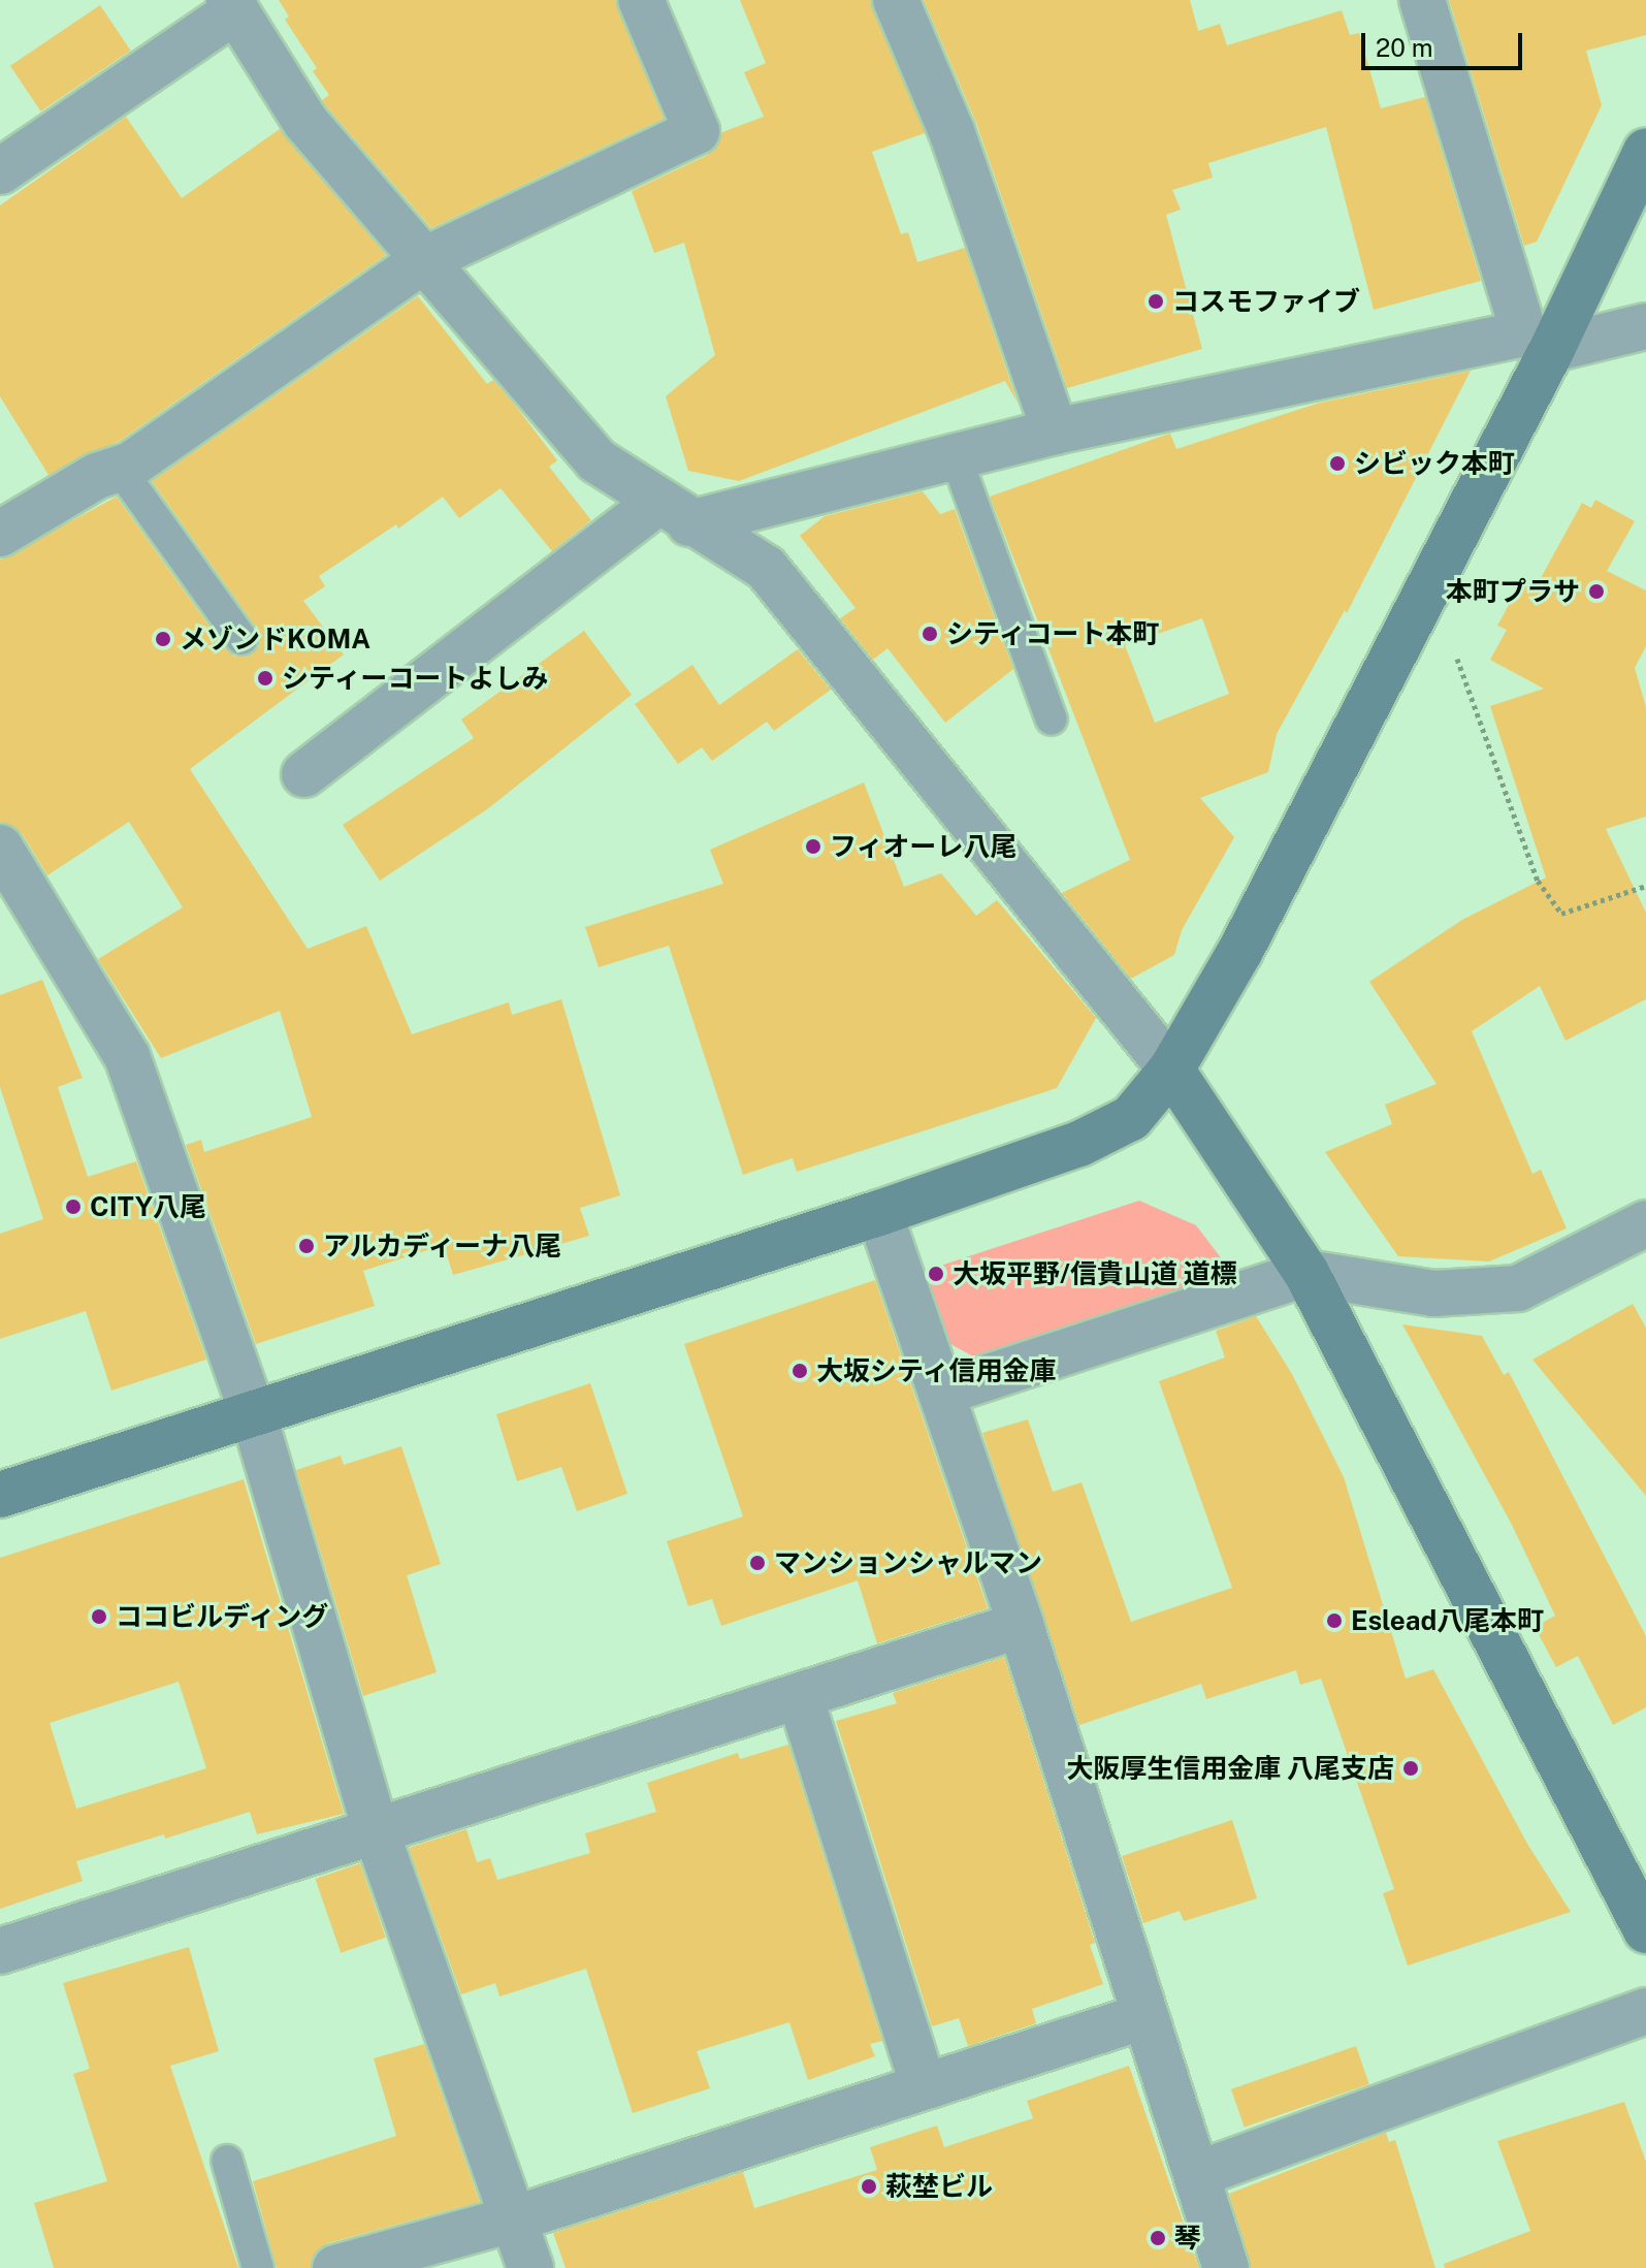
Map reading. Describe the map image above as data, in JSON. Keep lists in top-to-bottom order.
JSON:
{
  "places": [
    "コスモファイブ",
    "シビック本町",
    "本町プラサ",
    "シティコート本町",
    "メゾンドKOMA",
    "シティーコートよしみ",
    "フィオーレ八尾",
    "CITY八尾",
    "アルカディーナ八尾",
    "大坂平野/信貴山道 道標",
    "大坂シティ信用金庫",
    "マンションシャルマン",
    "ココビルディング",
    "Eslead八尾本町",
    "大阪厚生信用金庫 八尾支店",
    "萩埜ビル",
    "琴"
  ],
  "scale_bar": "20 m"
}
